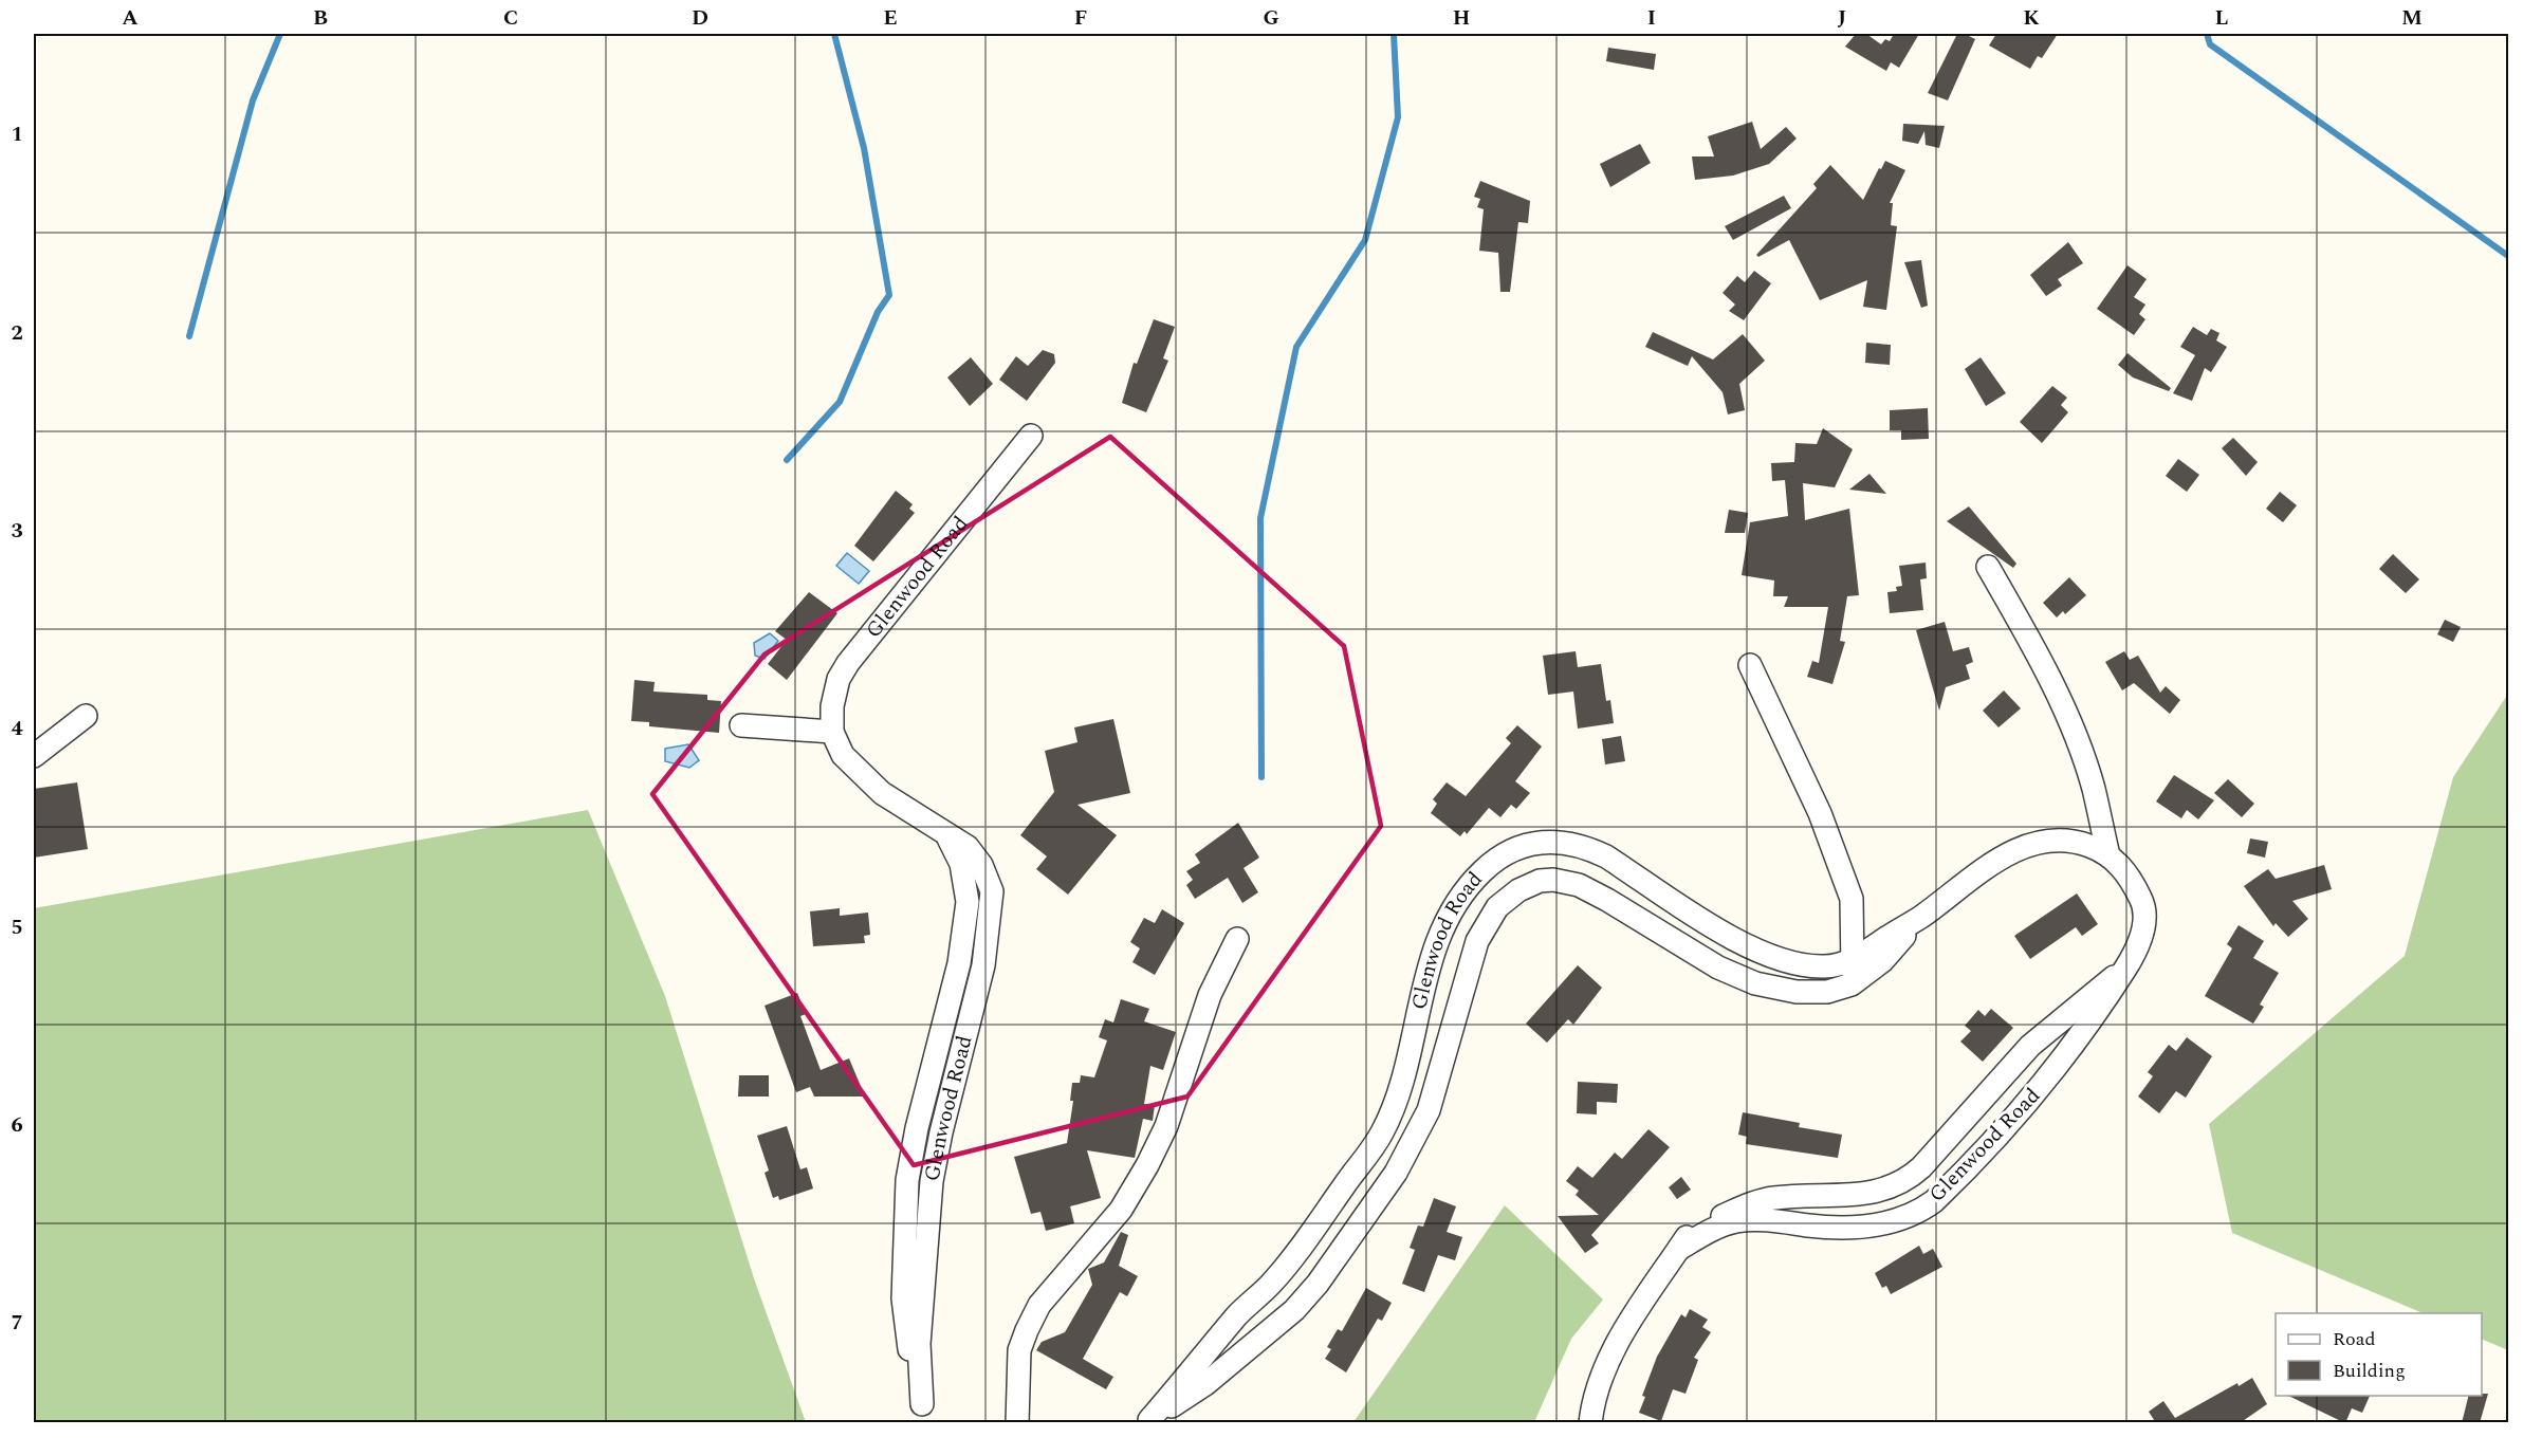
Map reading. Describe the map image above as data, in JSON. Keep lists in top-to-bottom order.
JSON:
{
  "streets": {
    "street": ["Glenwood Road"]
  },
  "legend": ["Road", "Building"],
  "grid": {
    "columns": [
      "A",
      "B",
      "C",
      "D",
      "E",
      "F",
      "G",
      "H",
      "I",
      "J",
      "K",
      "L",
      "M"
    ],
    "rows": [
      "1",
      "2",
      "3",
      "4",
      "5",
      "6",
      "7"
    ]
  }
}
